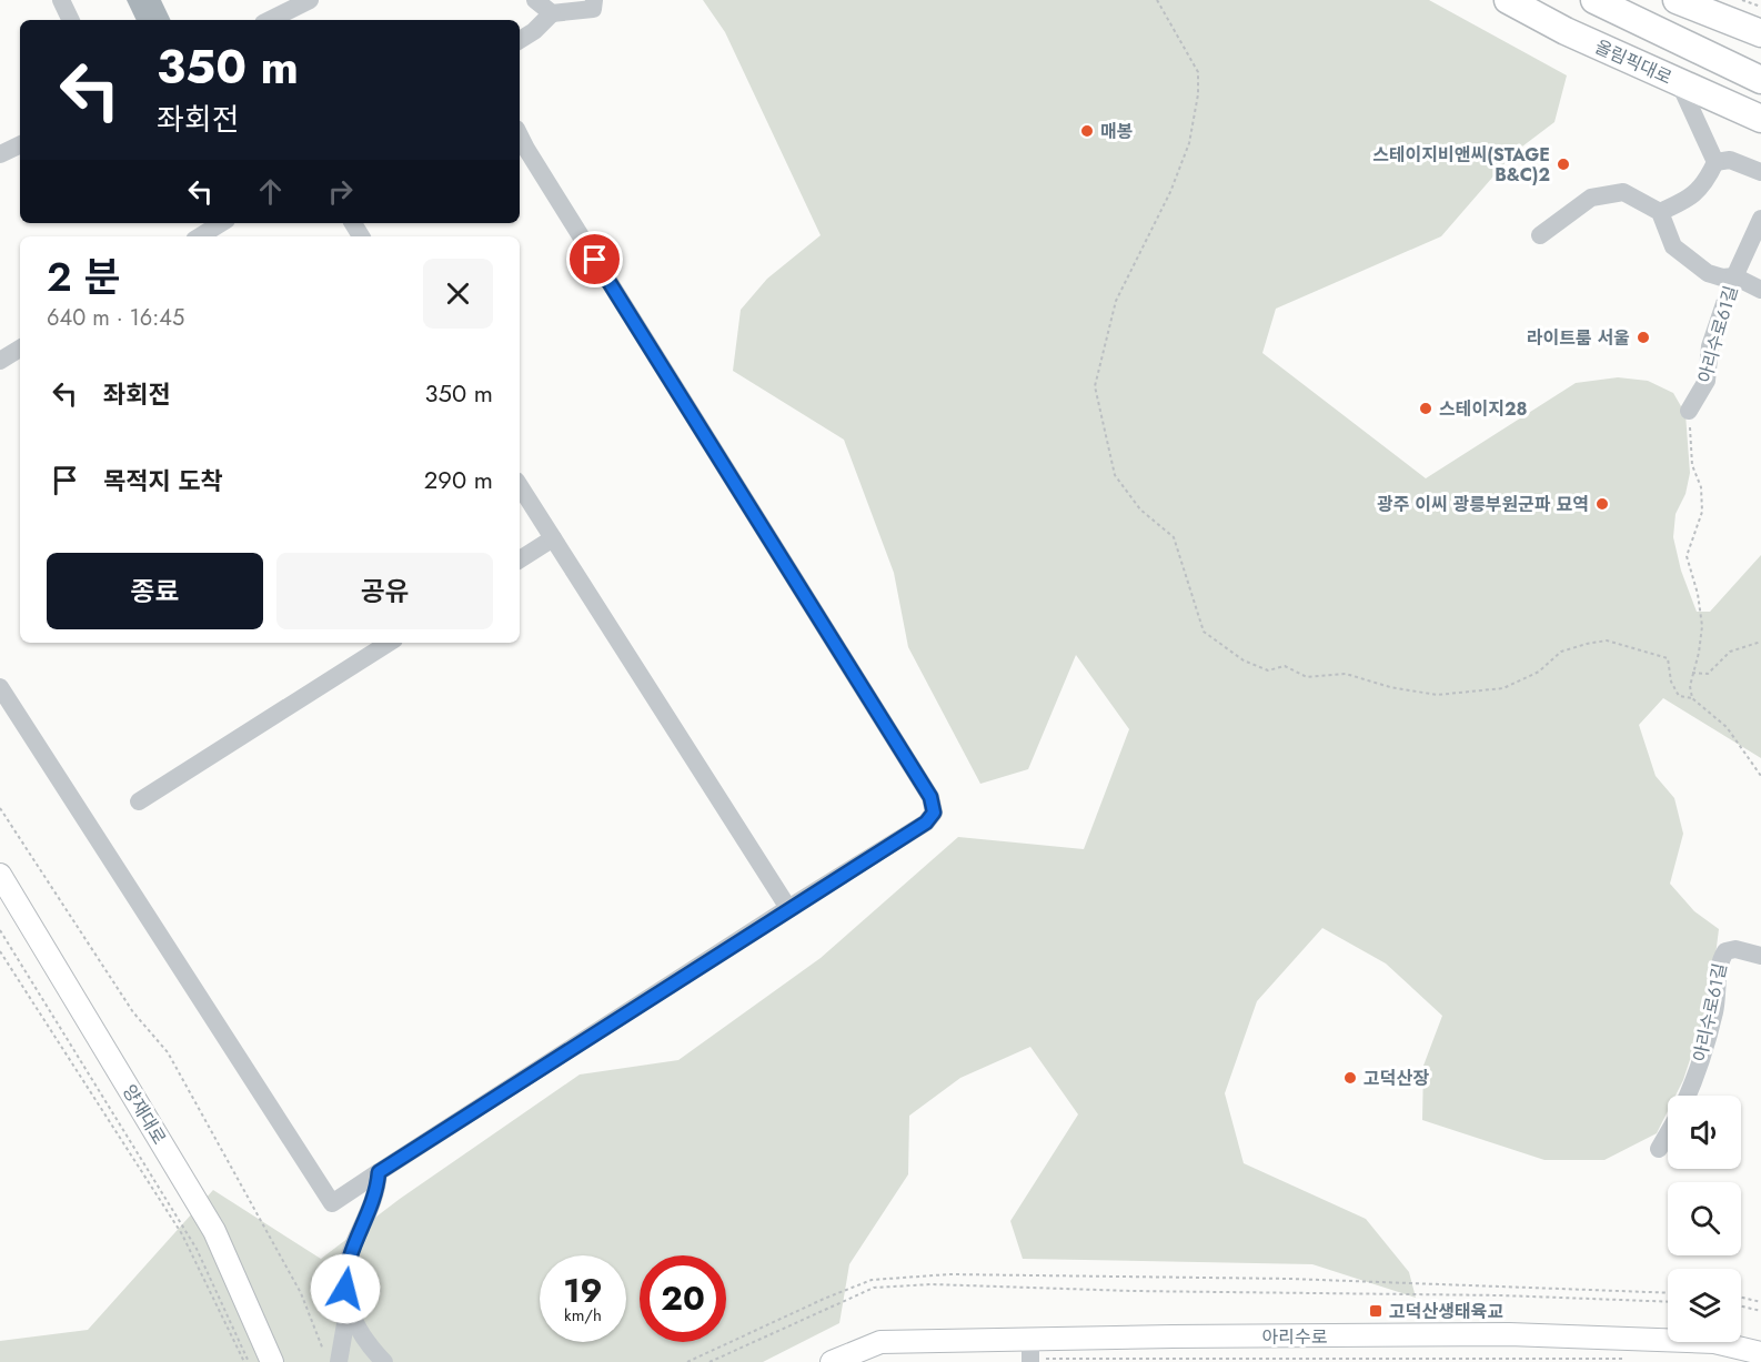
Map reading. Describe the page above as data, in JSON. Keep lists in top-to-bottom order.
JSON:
{
  "streets": {
    "highway": ["올림픽대로"],
    "main road": ["양재대로", "아리수로"],
    "street": ["아리수로61길"]
  },
  "places": {
    "other": [
      "매봉",
      "스테이지비앤씨(STAGE B&C)2",
      "라이트룸 서울",
      "스테이지28",
      "광주 이씨 광릉부원군파 묘역",
      "고덕산장"
    ],
    "transit": ["고덕산생태육교"]
  },
  "page": {
    "turn": ["350 m", "좌회전"],
    "heading": ["2 분", "640 m · 16:45"],
    "list": [
      {
        "name": "좌회전",
        "value": "350 m"
      },
      {
        "name": "목적지 도착",
        "value": "290 m"
      }
    ],
    "buttons": ["종료", "공유"],
    "speed": "19 km/h",
    "limit": "20"
  }
}
